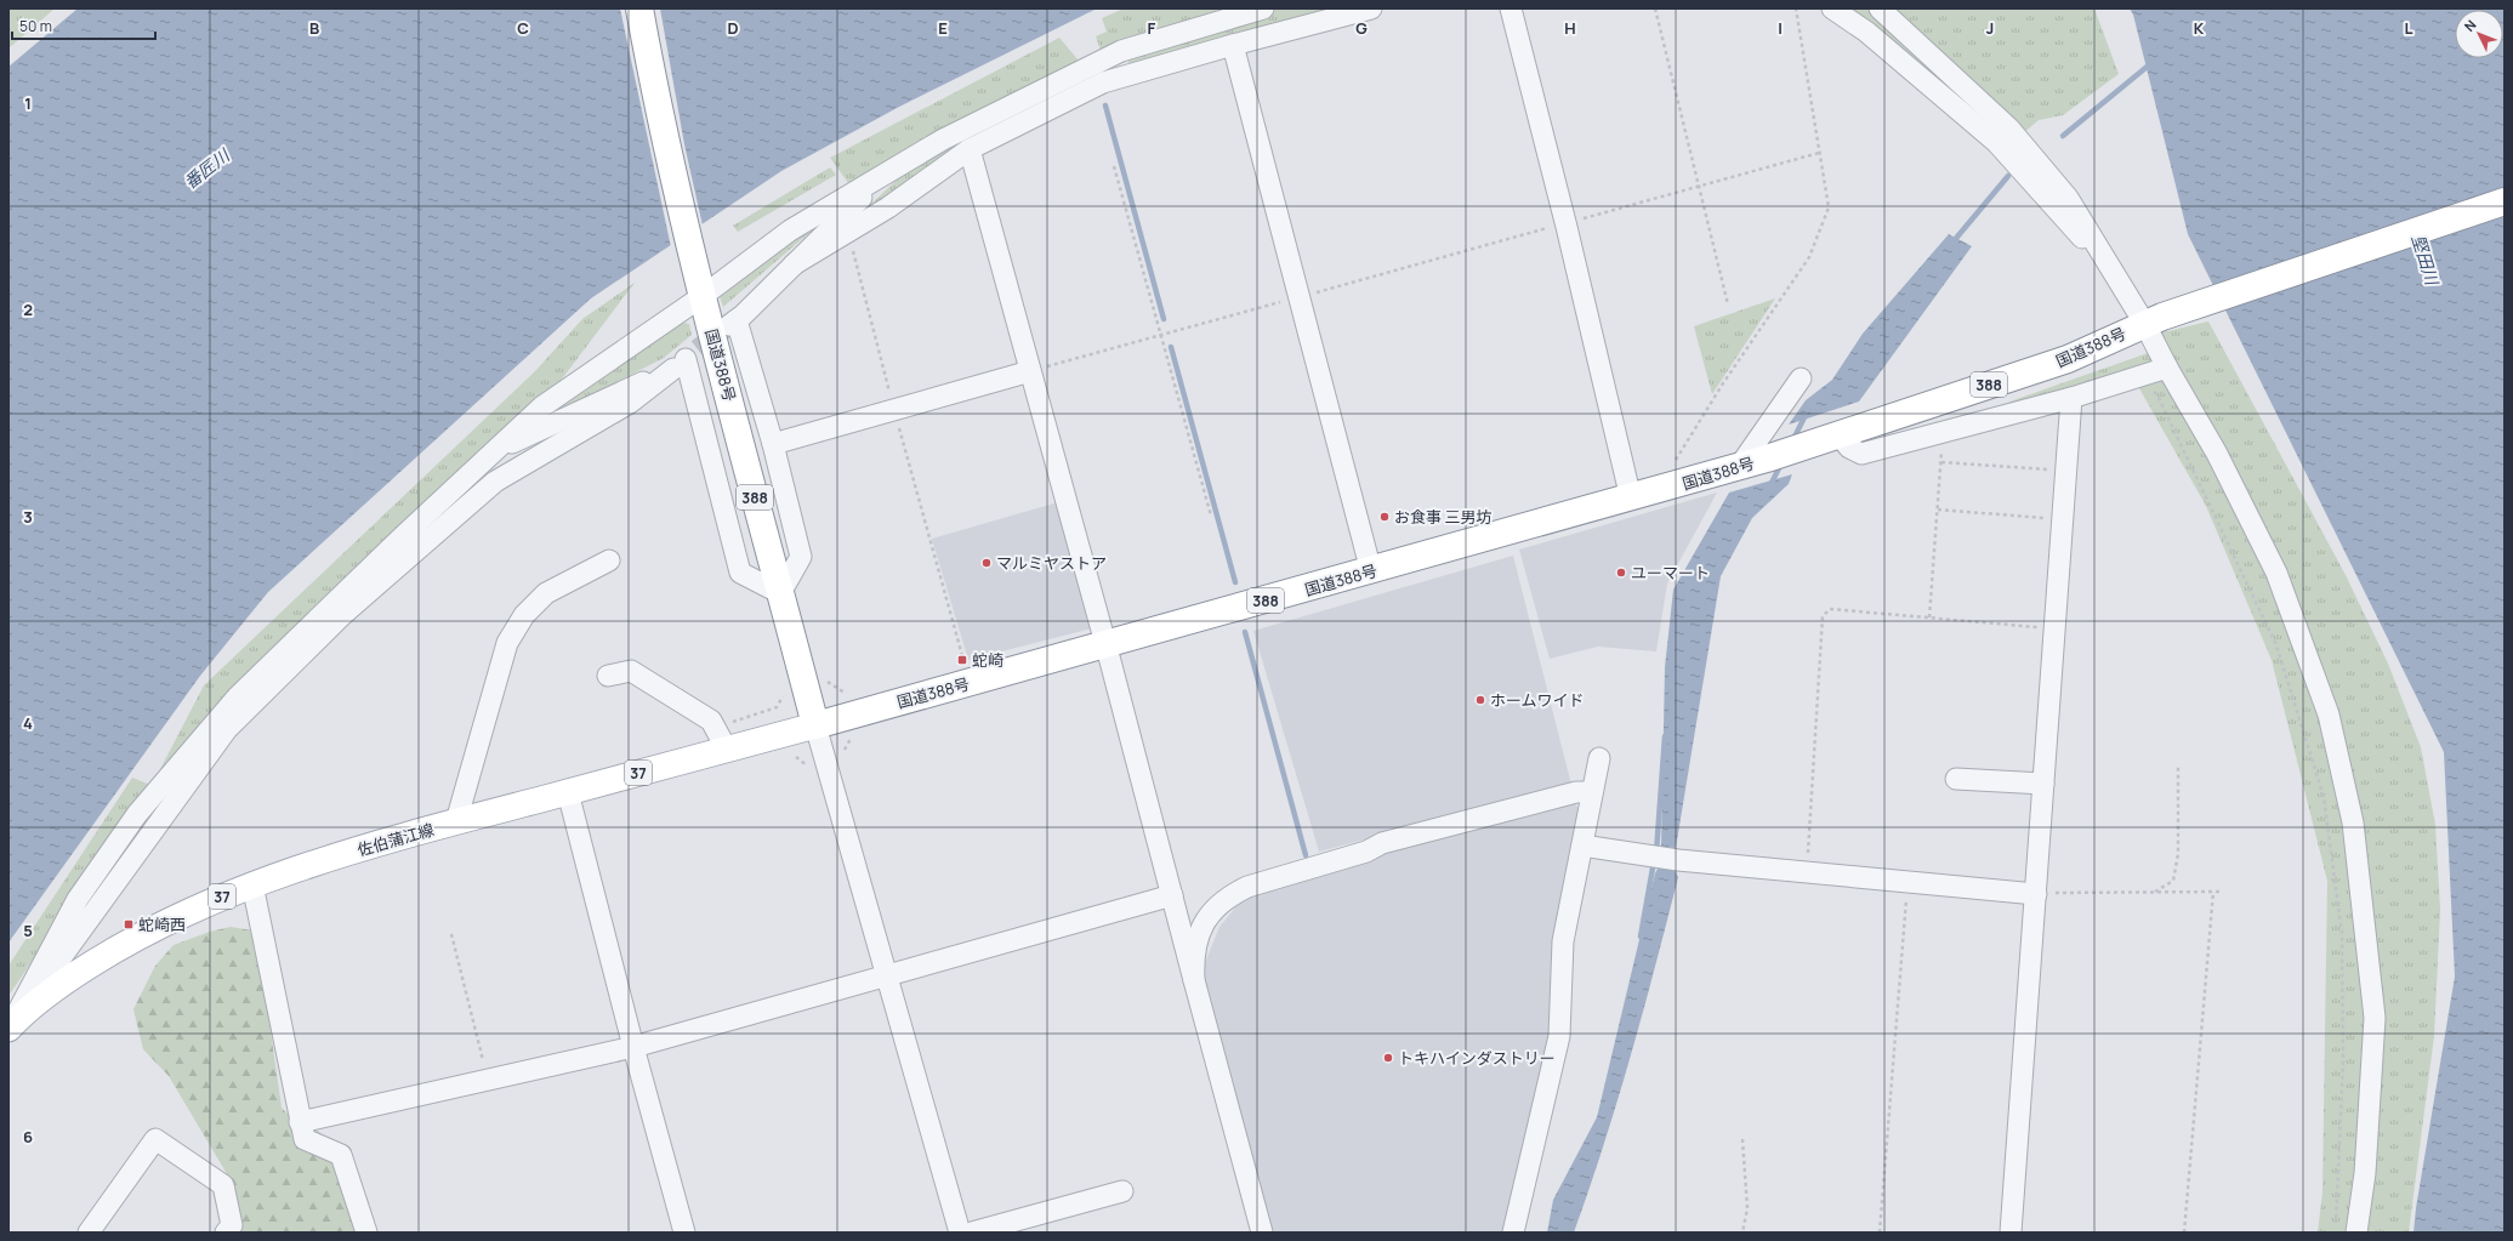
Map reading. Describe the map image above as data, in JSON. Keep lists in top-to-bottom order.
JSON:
{
  "streets": {
    "highway": ["国道388号", "388"],
    "main road": ["37", "佐伯蒲江線"]
  },
  "crossings": [
    ["国道388号", "佐伯蒲江線"]
  ],
  "water": ["番匠川", "堅田川"],
  "places": {
    "other": [
      "お食事 三男坊",
      "マルミヤストア",
      "ユーマート",
      "ホームワイド",
      "トキハインダストリー"
    ],
    "transit": ["蛇崎", "蛇崎西"]
  },
  "scale_bar": "50 m",
  "north": "top left",
  "grid": {
    "columns": [
      "B",
      "C",
      "D",
      "E",
      "F",
      "G",
      "H",
      "I",
      "J",
      "K",
      "L"
    ],
    "rows": [
      "1",
      "2",
      "3",
      "4",
      "5",
      "6"
    ]
  }
}
